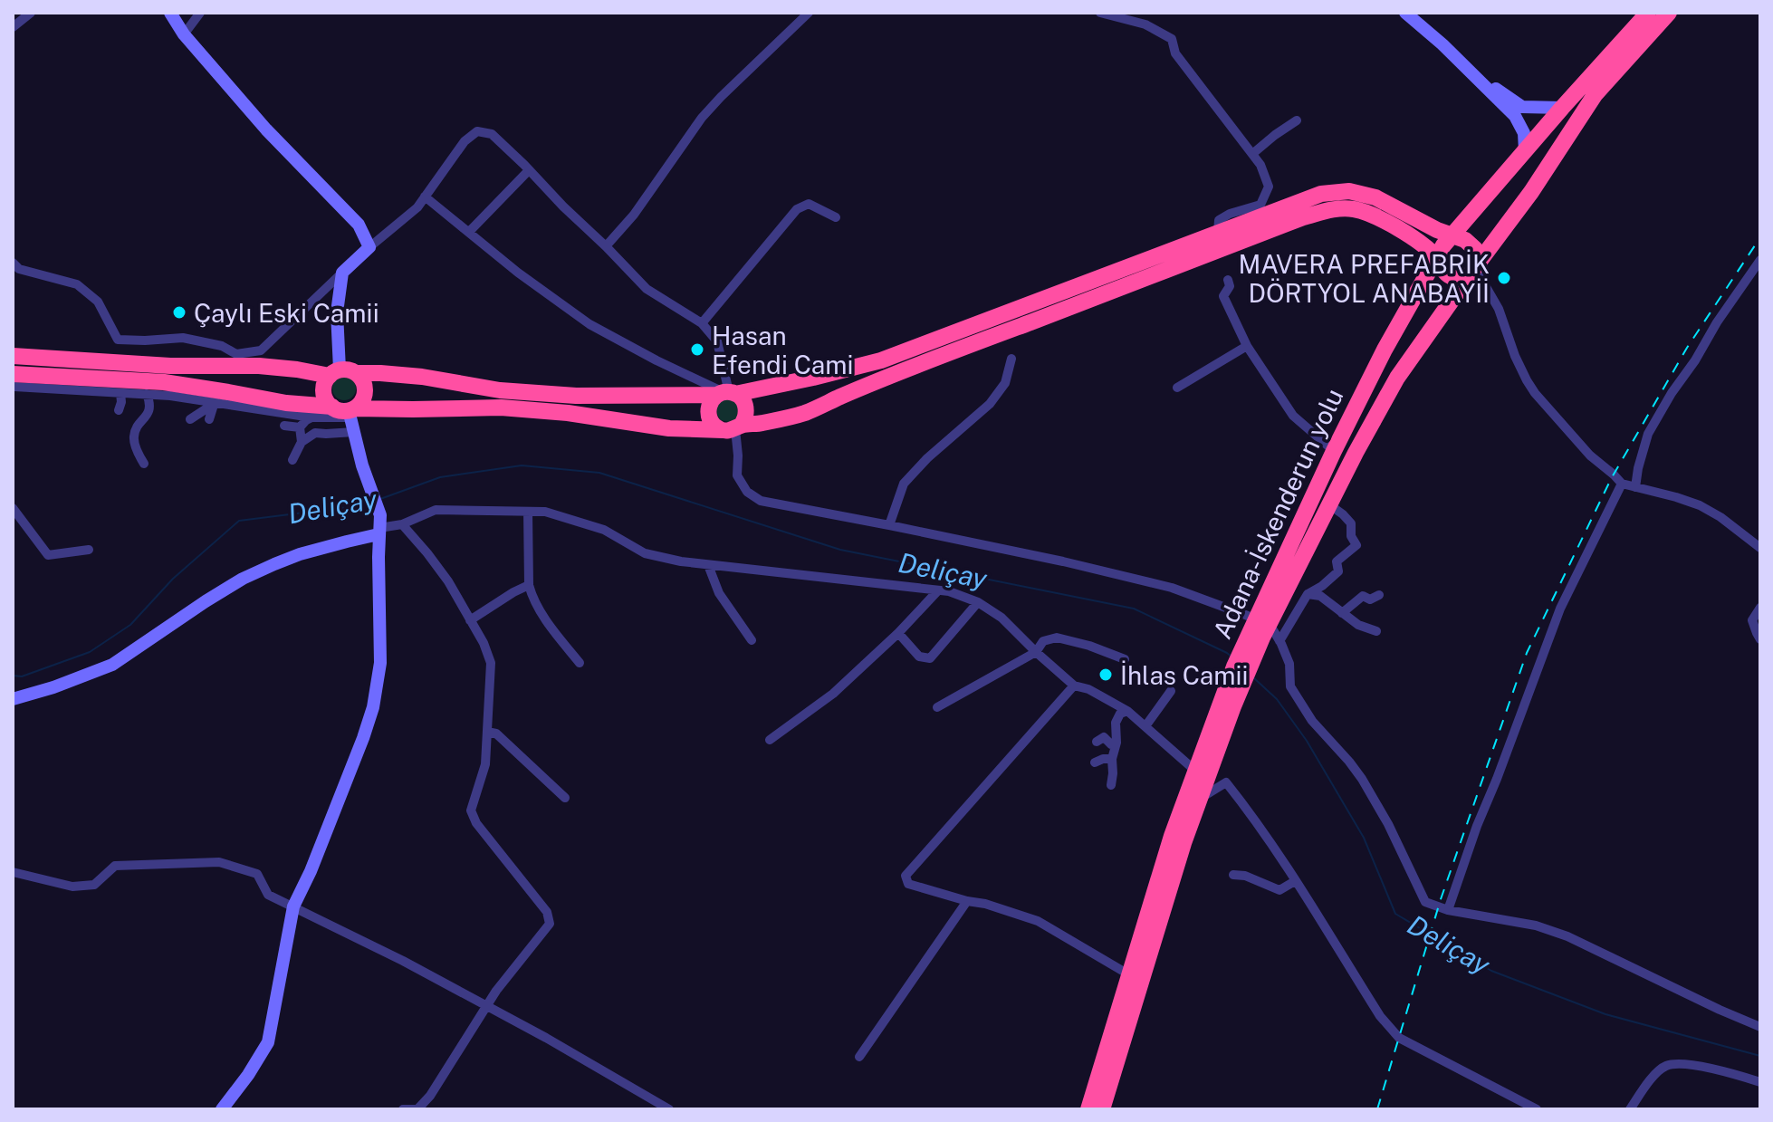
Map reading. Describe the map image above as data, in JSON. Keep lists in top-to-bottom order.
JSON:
{
  "streets": {
    "highway": ["Adana-İskenderun yolu"]
  },
  "water": ["Deliçay"],
  "places": [
    "MAVERA PREFABRİK DÖRTYOL ANABAYİİ",
    "Çaylı Eski Camii",
    "Hasan Efendi Cami",
    "İhlas Camii"
  ]
}
